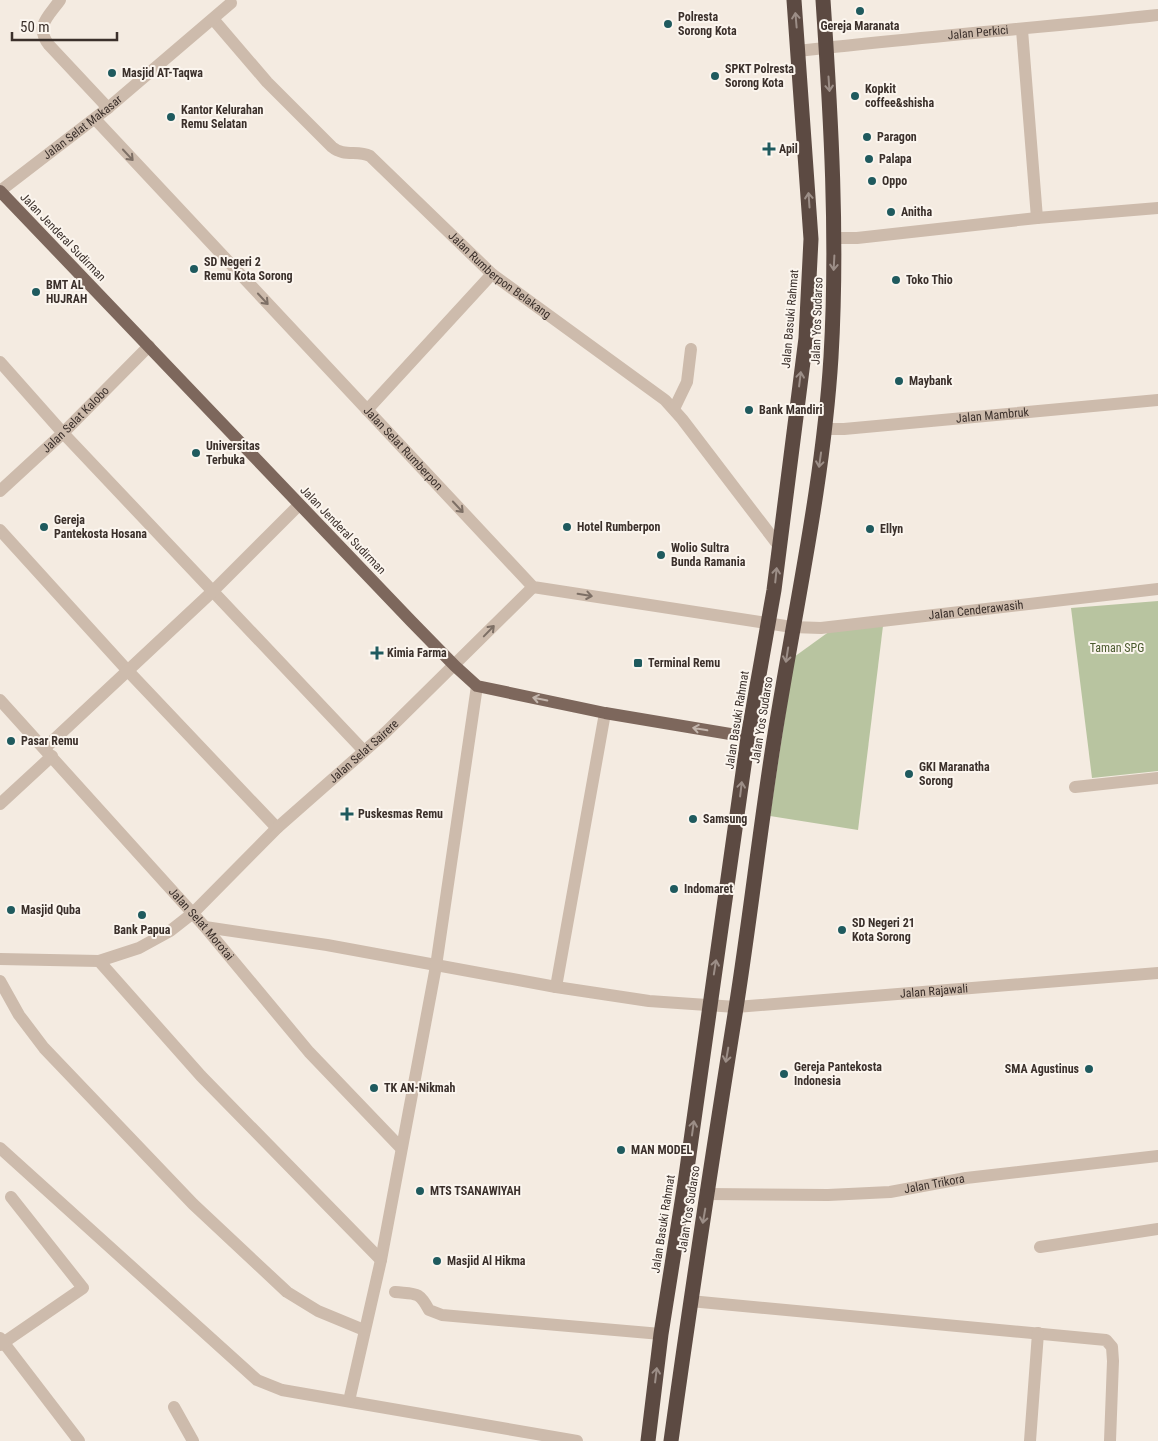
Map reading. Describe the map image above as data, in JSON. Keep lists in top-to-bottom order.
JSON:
{
  "streets": {
    "highway": ["Jalan Basuki Rahmat", "Jalan Yos Sudarso"],
    "main road": ["Jalan Jenderal Sudirman"],
    "street": [
      "Jalan Perkici",
      "Jalan Selat Makasar",
      "Jalan Rumberpon Belakang",
      "Jalan Mambruk",
      "Jalan Selat Kalobo",
      "Jalan Selat Rumberpon",
      "Jalan Cenderawasih",
      "Jalan Selat Sairere",
      "Jalan Selat Morotai",
      "Jalan Rajawali",
      "Jalan Trikora"
    ]
  },
  "crossings": [
    ["Jalan Perkici", "Jalan Basuki Rahmat"],
    ["Jalan Perkici", "Jalan Yos Sudarso"],
    ["Jalan Selat Makasar", "Jalan Jenderal Sudirman"],
    ["Jalan Selat Makasar", "Jalan Rumberpon Belakang"],
    ["Jalan Selat Makasar", "Jalan Selat Rumberpon"],
    ["Jalan Jenderal Sudirman", "Jalan Basuki Rahmat"],
    ["Jalan Jenderal Sudirman", "Jalan Selat Kalobo"],
    ["Jalan Jenderal Sudirman", "Jalan Selat Sairere"],
    ["Jalan Rumberpon Belakang", "Jalan Basuki Rahmat"],
    ["Jalan Basuki Rahmat", "Jalan Rajawali"],
    ["Jalan Yos Sudarso", "Jalan Mambruk"],
    ["Jalan Yos Sudarso", "Jalan Cenderawasih"],
    ["Jalan Yos Sudarso", "Jalan Rajawali"],
    ["Jalan Yos Sudarso", "Jalan Trikora"],
    ["Jalan Selat Rumberpon", "Jalan Selat Sairere"],
    ["Jalan Selat Sairere", "Jalan Selat Morotai"],
    ["Jalan Selat Morotai", "Jalan Rajawali"]
  ],
  "one_way": ["Jalan Basuki Rahmat", "Jalan Yos Sudarso", "Jalan Selat Rumberpon"],
  "parks": ["Taman SPG"],
  "places": {
    "other": [
      "Gereja Maranata",
      "Polresta Sorong Kota",
      "Masjid AT-Taqwa",
      "SPKT Polresta Sorong Kota",
      "Kopkit coffee&shisha",
      "Kantor Kelurahan Remu Selatan",
      "Paragon",
      "Palapa",
      "Oppo",
      "Anitha",
      "SD Negeri 2 Remu Kota Sorong",
      "Toko Thio",
      "BMT AL HUJRAH",
      "Maybank",
      "Bank Mandiri",
      "Universitas Terbuka",
      "Gereja Pantekosta Hosana",
      "Hotel Rumberpon",
      "Ellyn",
      "Wolio Sultra Bunda Ramania",
      "Pasar Remu",
      "GKI Maranatha Sorong",
      "Samsung",
      "Indomaret",
      "Masjid Quba",
      "Bank Papua",
      "SD Negeri 21 Kota Sorong",
      "SMA Agustinus",
      "Gereja Pantekosta Indonesia",
      "TK AN-Nikmah",
      "MAN MODEL",
      "MTS TSANAWIYAH",
      "Masjid Al Hikma"
    ],
    "health": ["Apil", "Kimia Farma", "Puskesmas Remu"],
    "transit": ["Terminal Remu"]
  },
  "scale_bar": "50 m"
}
